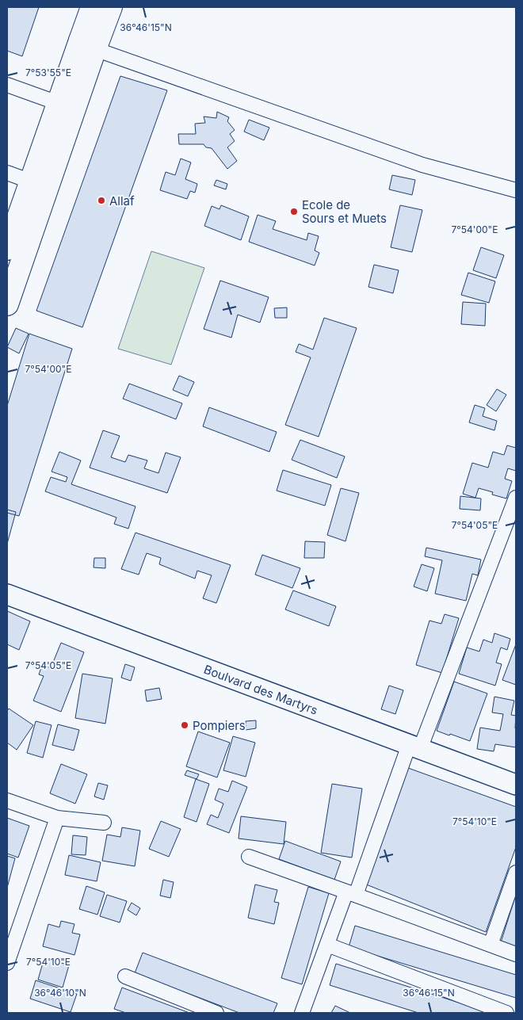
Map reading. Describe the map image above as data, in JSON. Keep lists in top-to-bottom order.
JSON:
{
  "streets": {
    "street": ["Boulvard des Martyrs"]
  },
  "places": ["Allaf", "Ecole de Sours et Muets", "Pompiers"],
  "coordinates": [
    "36°46'15\"N",
    "7°53'55\"E",
    "7°54'00\"E",
    "7°54'05\"E",
    "7°54'10\"E",
    "36°46'10\"N"
  ]
}
